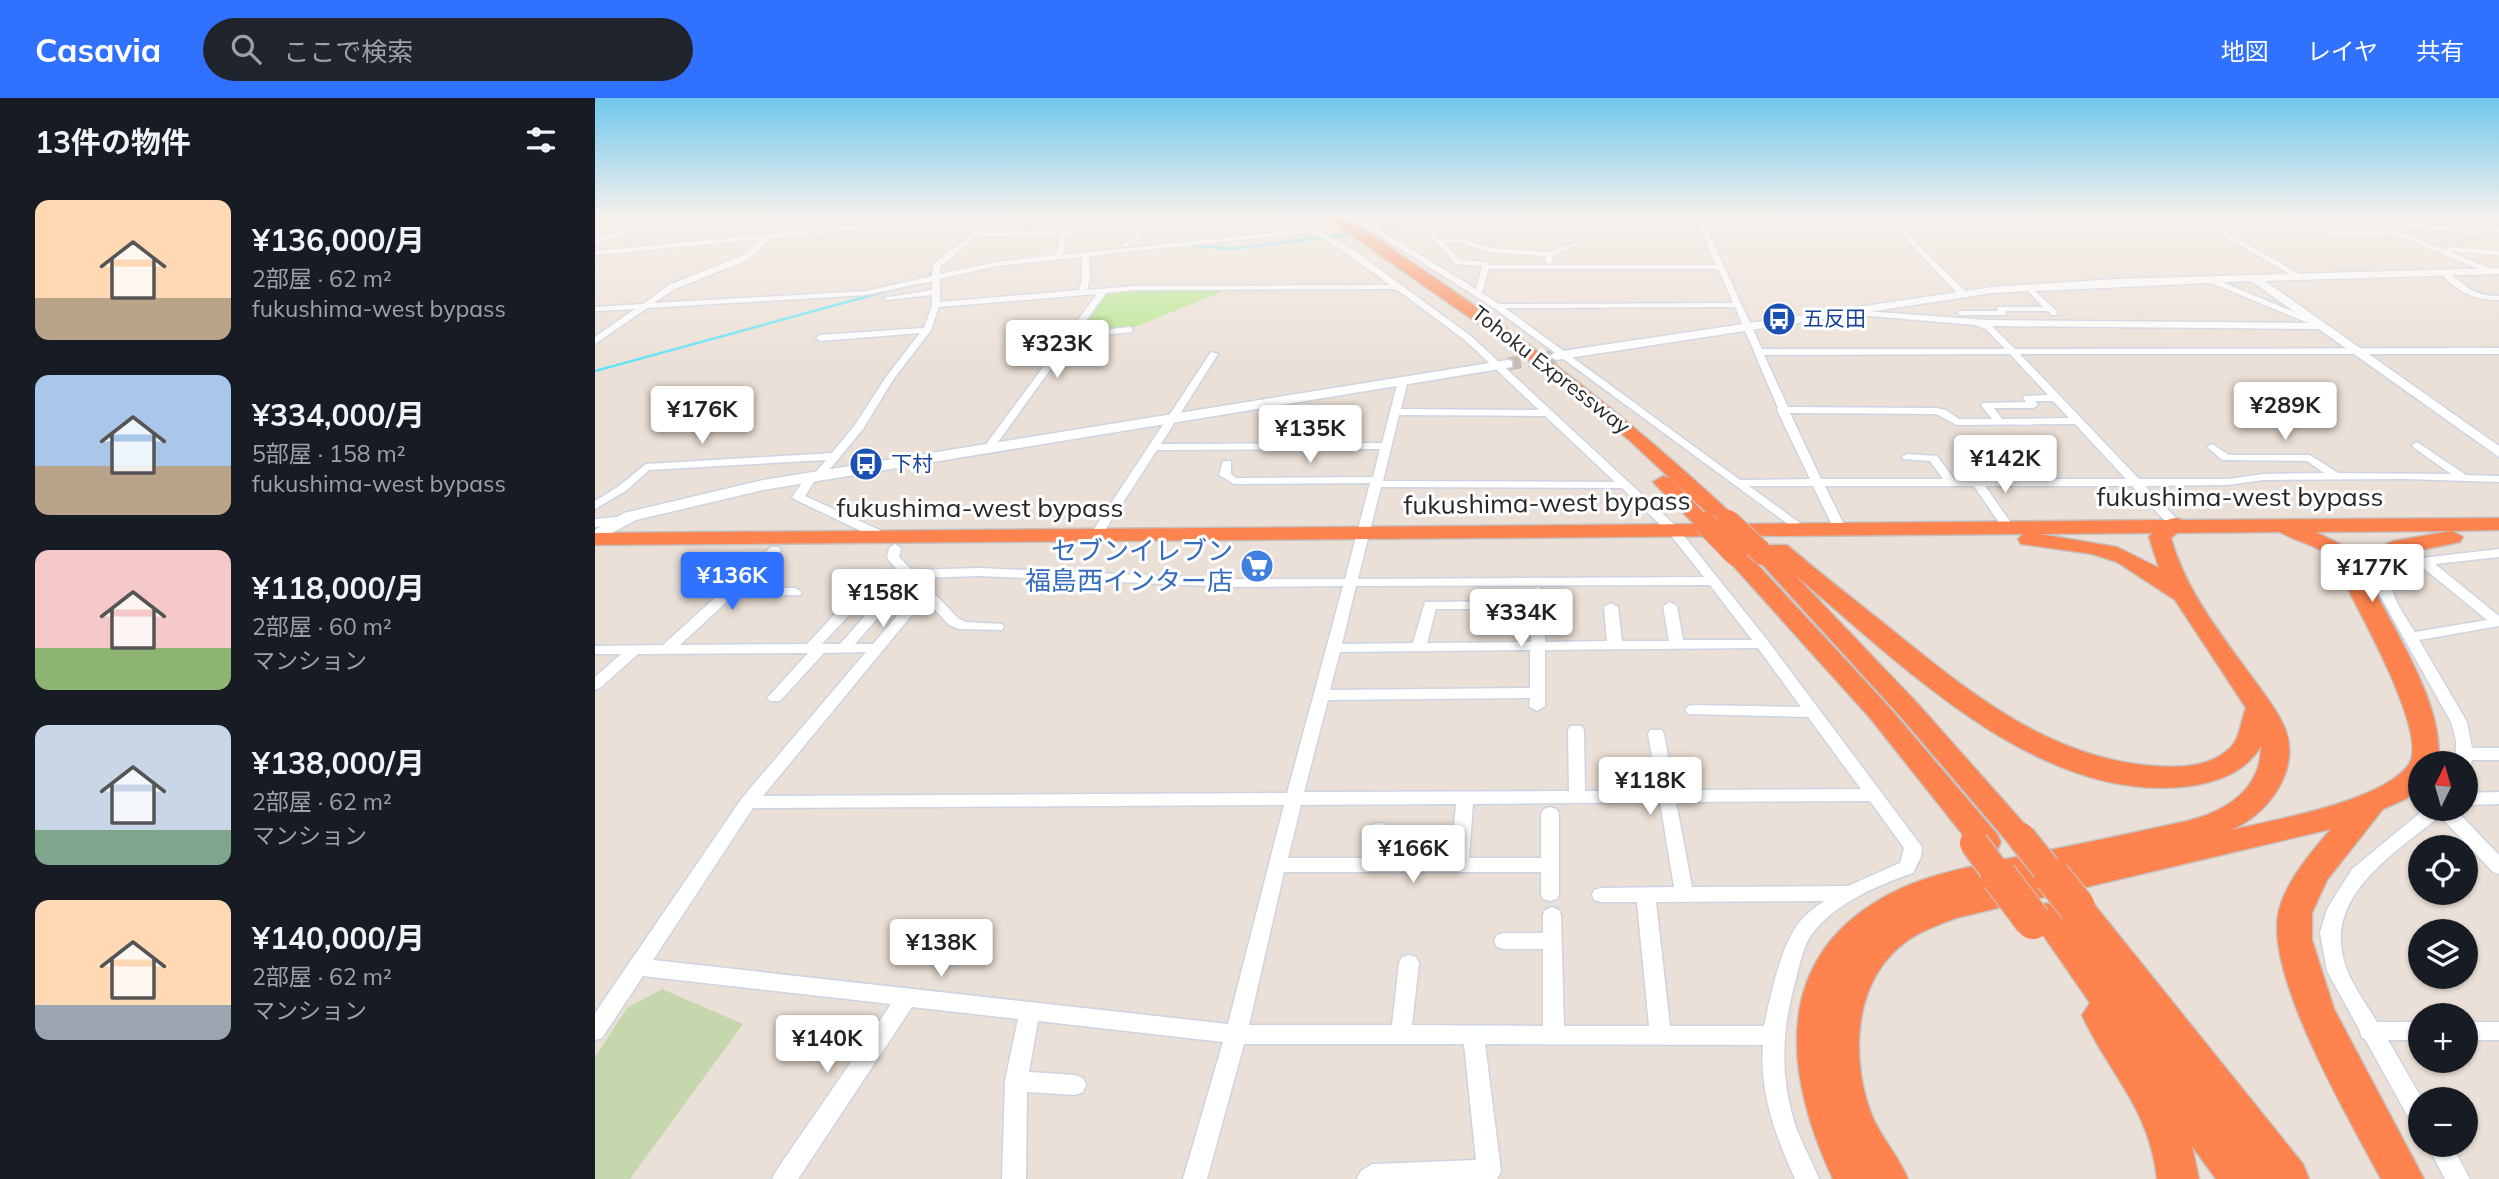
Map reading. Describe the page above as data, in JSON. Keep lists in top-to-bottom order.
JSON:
{
  "streets": {
    "highway": ["Tohoku Expressway", "fukushima-west bypass"]
  },
  "places": {
    "bus stop": ["五反田", "下村"],
    "supermarket": ["セブンイレブン 福島西インター店"]
  },
  "north": "top",
  "page": {
    "header": "Casavia",
    "search": "ここで検索",
    "nav": ["地図", "レイヤ", "共有"],
    "heading": "13件の物件",
    "list": [
      {
        "name": "¥136,000/月",
        "note": "2部屋 · 62 m² · fukushima-west bypass"
      },
      {
        "name": "¥334,000/月",
        "note": "5部屋 · 158 m² · fukushima-west bypass"
      },
      {
        "name": "¥118,000/月",
        "note": "2部屋 · 60 m² · マンション"
      },
      {
        "name": "¥138,000/月",
        "note": "2部屋 · 62 m² · マンション"
      },
      {
        "name": "¥140,000/月",
        "note": "2部屋 · 62 m² · マンション"
      }
    ],
    "price": [
      "¥323K",
      "¥289K",
      "¥176K",
      "¥135K",
      "¥142K",
      "¥177K",
      "¥136K",
      "¥158K",
      "¥334K",
      "¥118K",
      "¥166K",
      "¥138K",
      "¥140K"
    ],
    "map_buttons": ["+", "−"]
  }
}
